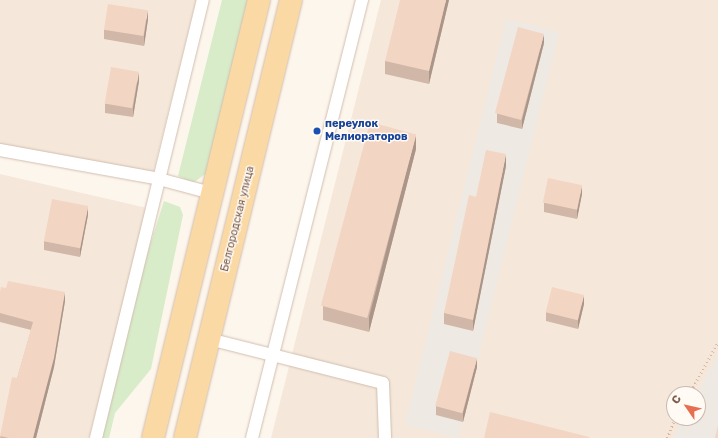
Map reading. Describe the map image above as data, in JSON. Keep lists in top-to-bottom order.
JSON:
{
  "streets": {
    "main road": ["Белгородская улица"]
  },
  "places": ["переулок Мелиораторов"],
  "north": "top left"
}
